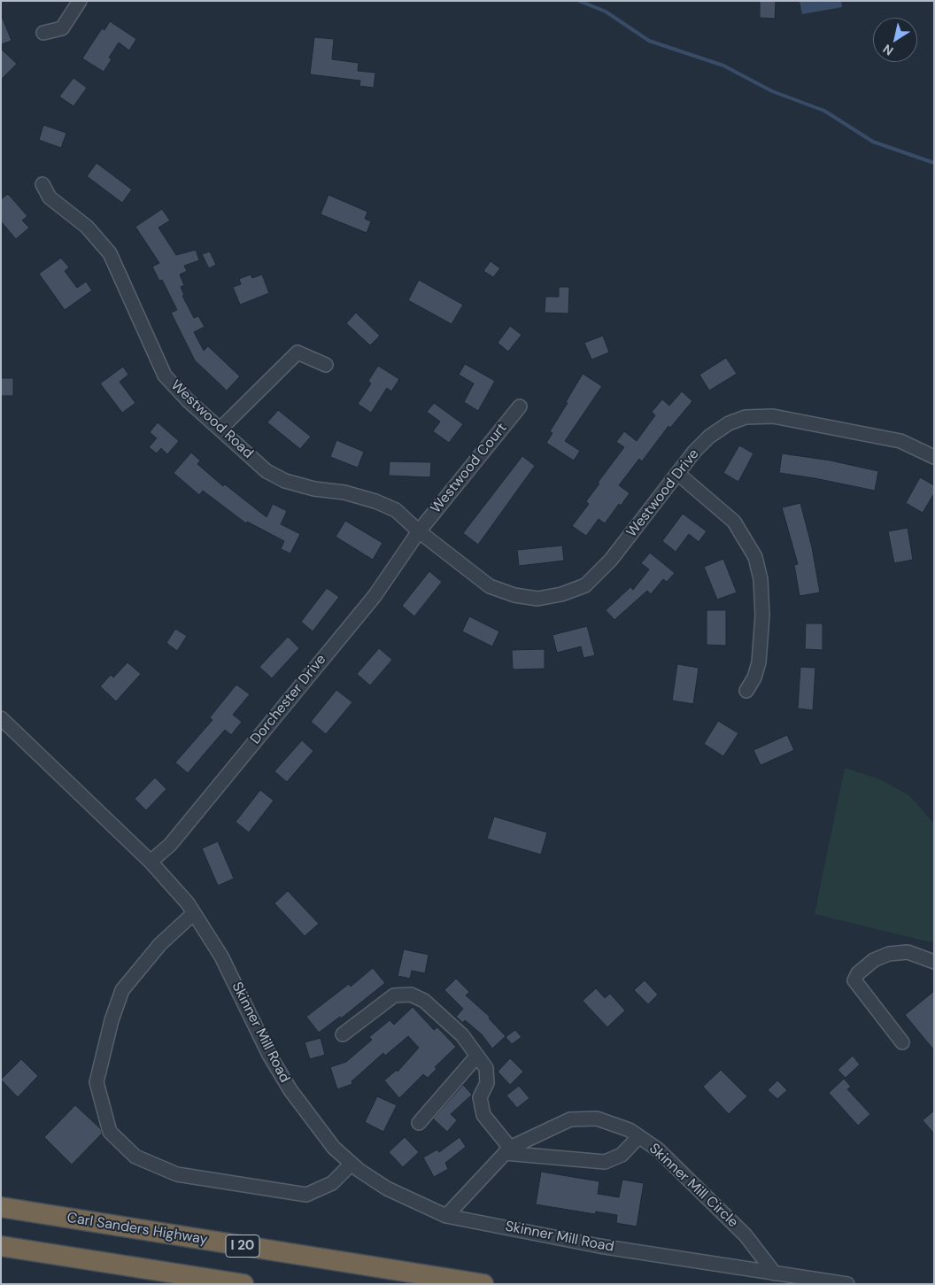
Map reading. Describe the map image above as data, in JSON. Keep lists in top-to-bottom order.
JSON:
{
  "streets": {
    "highway": ["Carl Sanders Highway", "I 20"],
    "street": [
      "Westwood Road",
      "Westwood Court",
      "Westwood Drive",
      "Dorchester Drive",
      "Skinner Mill Road",
      "Skinner Mill Circle"
    ]
  },
  "crossings": [
    ["Westwood Road", "Westwood Court"],
    ["Westwood Road", "Westwood Drive"],
    ["Westwood Road", "Dorchester Drive"],
    ["Westwood Court", "Westwood Drive"],
    ["Westwood Court", "Dorchester Drive"],
    ["Westwood Drive", "Dorchester Drive"],
    ["Dorchester Drive", "Skinner Mill Road"],
    ["Skinner Mill Road", "Skinner Mill Circle"]
  ],
  "north": "bottom left"
}
